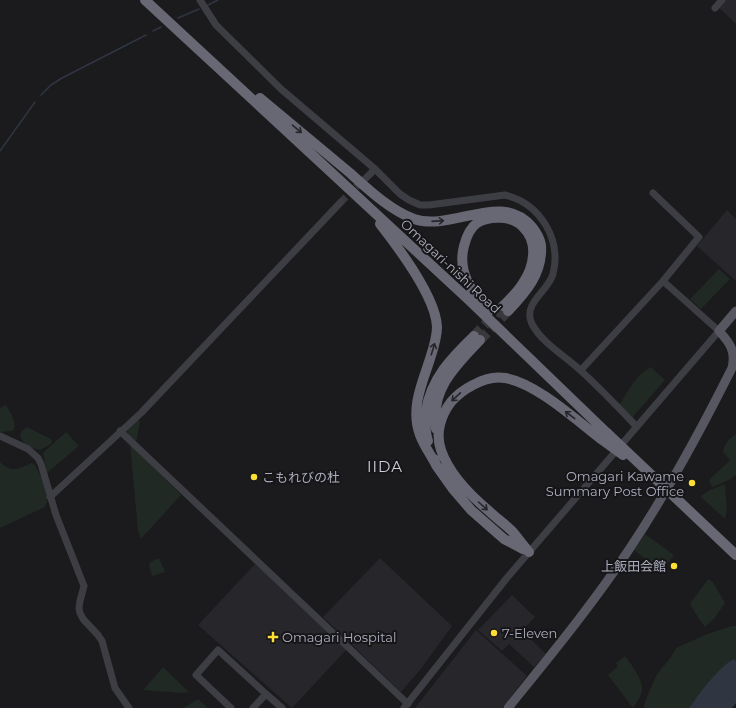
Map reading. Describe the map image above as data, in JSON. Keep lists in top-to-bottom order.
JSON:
{
  "streets": {
    "highway": ["Omagari-nishi Road"]
  },
  "districts": ["IIDA"],
  "places": {
    "other": [
      "こもれびの杜",
      "Omagari Kawame Summary Post Office",
      "上飯田会館",
      "7-Eleven"
    ],
    "health": ["Omagari Hospital"]
  }
}
